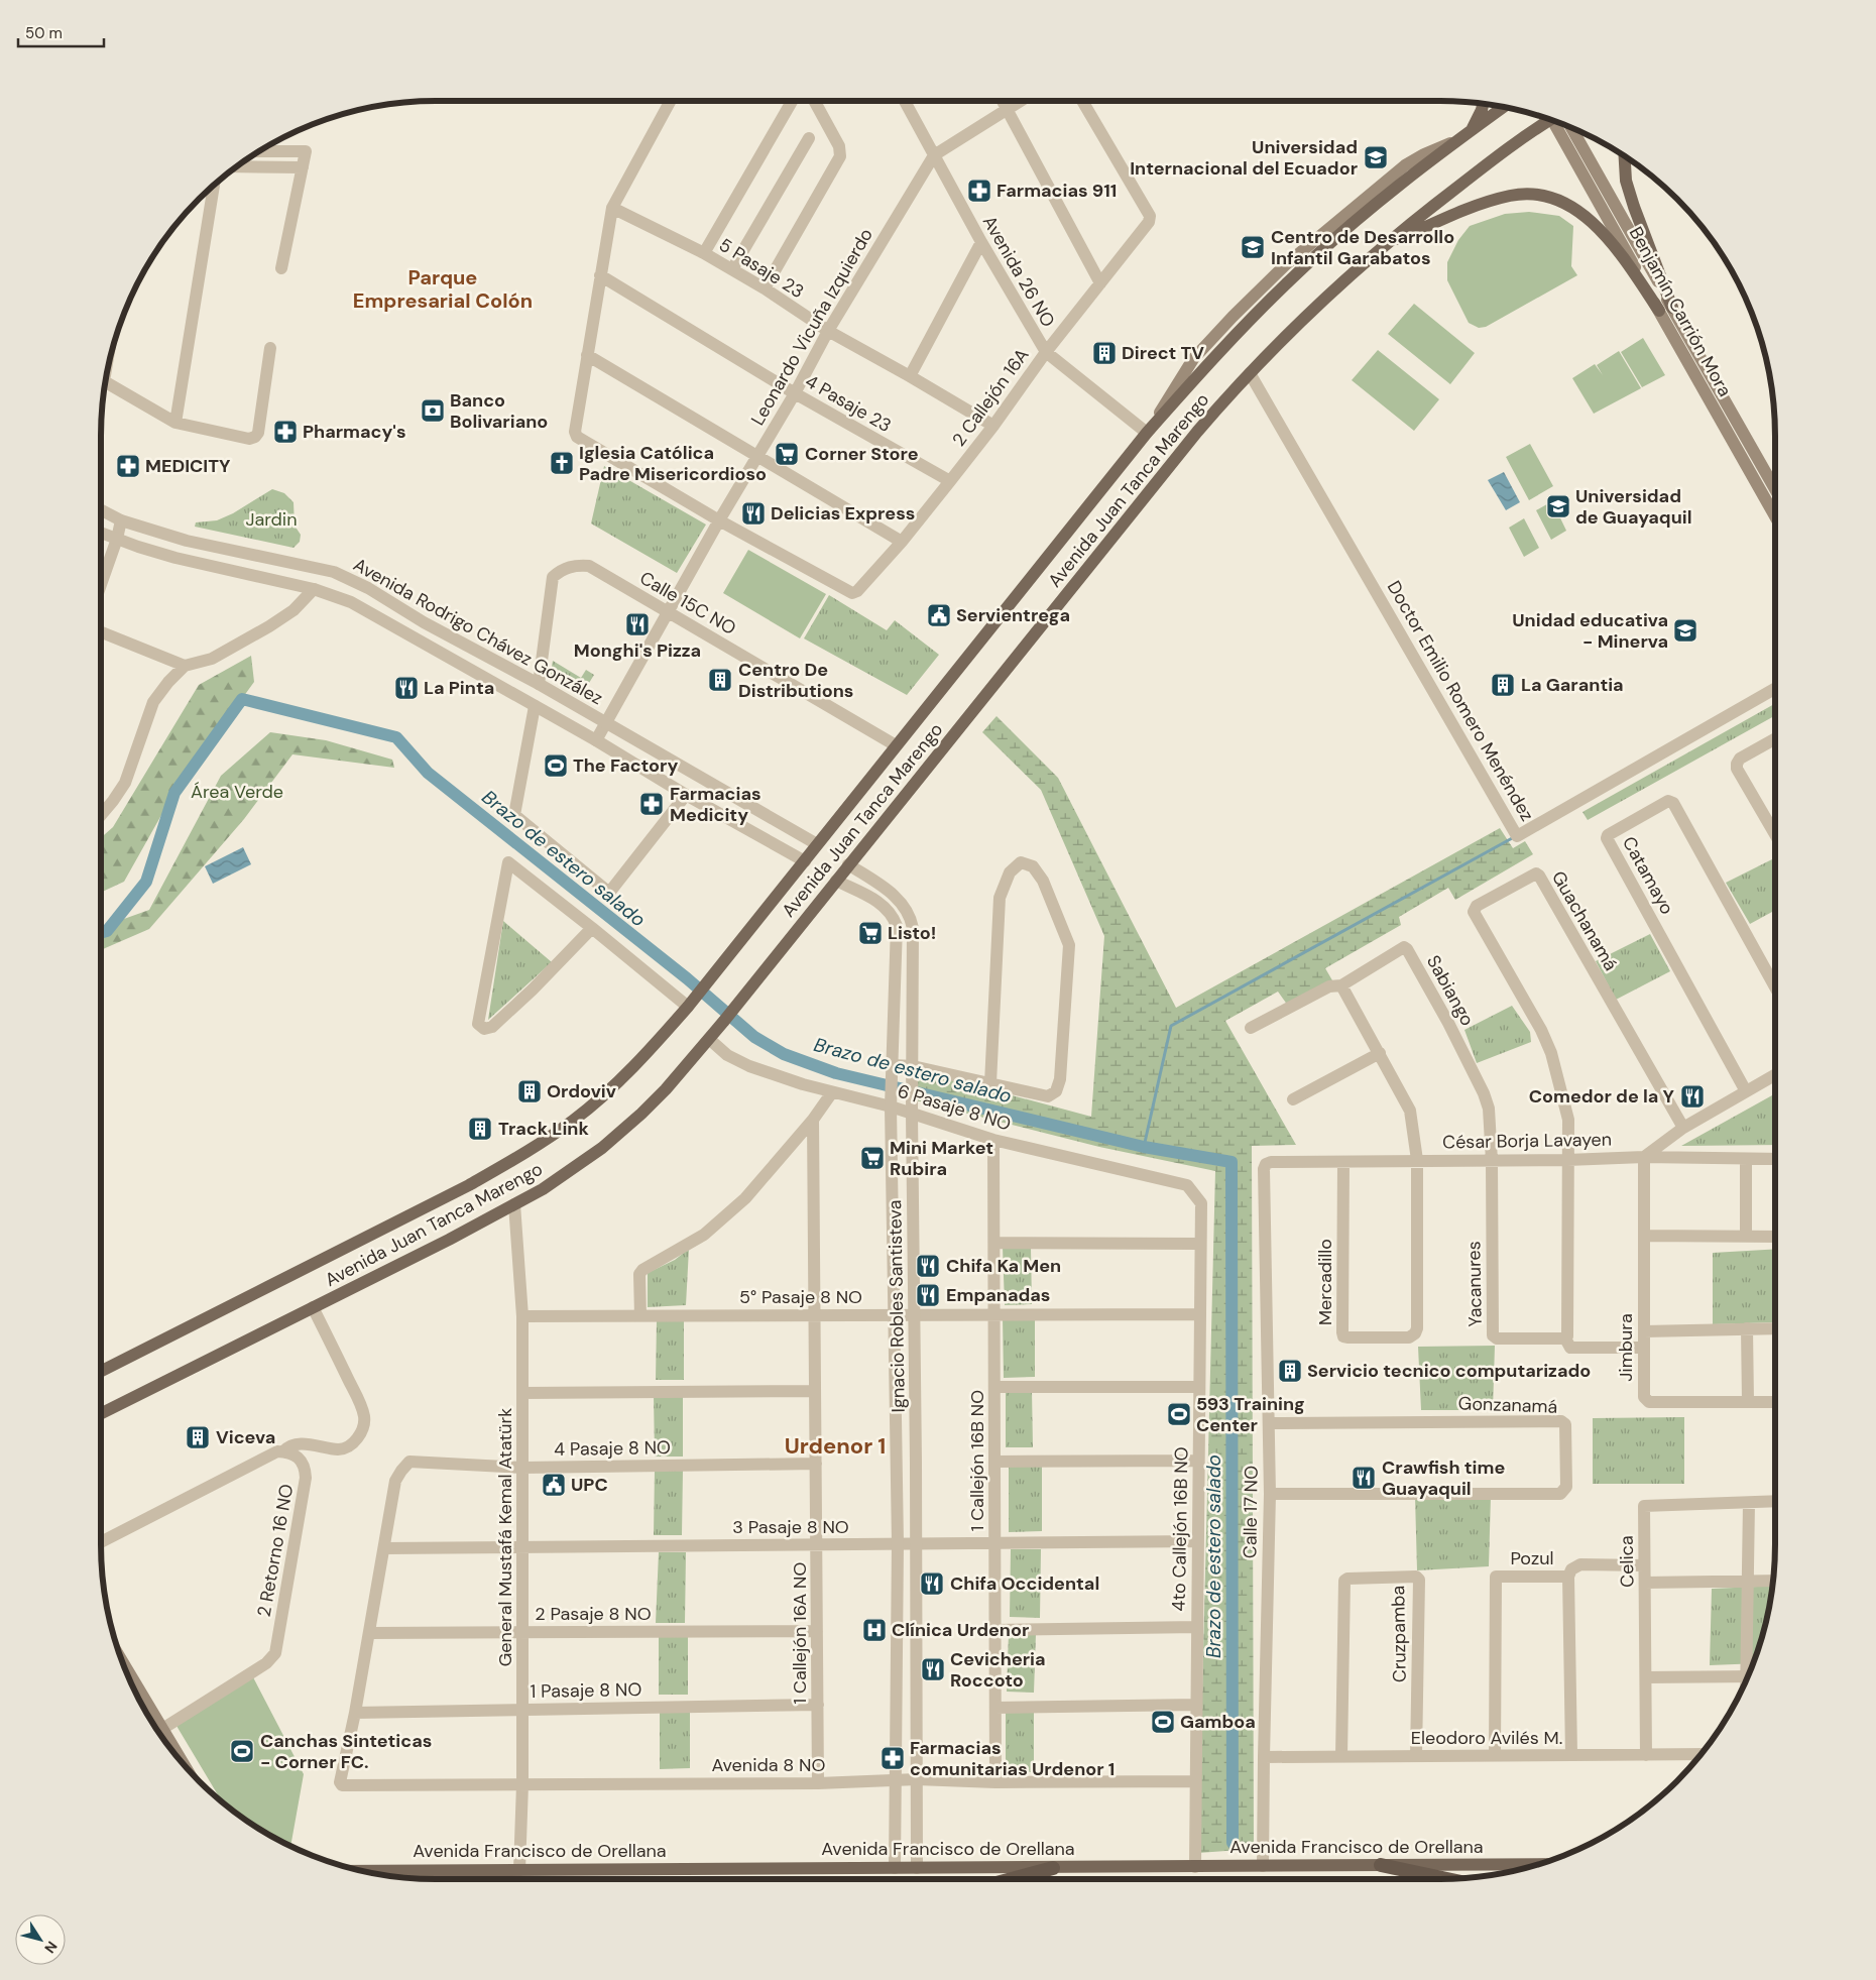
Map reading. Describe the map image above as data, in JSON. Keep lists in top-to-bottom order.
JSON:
{
  "streets": {
    "main road": ["Benjamín Carrión Mora", "Avenida Juan Tanca Marengo", "Avenida Francisco de Orellana"],
    "street": [
      "5 Pasaje 23",
      "Avenida 26 NO",
      "Leonardo Vicuña Izquierdo",
      "2 Callejón 16A",
      "4 Pasaje 23",
      "Calle 15C NO",
      "Avenida Rodrigo Chávez González",
      "Doctor Emilio Romero Menéndez",
      "Catamayo",
      "Guachanamá",
      "Sabiango",
      "6 Pasaje 8 NO",
      "César Borja Lavayen",
      "Mercadillo",
      "Yacanures",
      "5° Pasaje 8 NO",
      "Ignacio Robles Santisteva",
      "Jimbura",
      "Gonzanamá",
      "4 Pasaje 8 NO",
      "1 Callejón 16B NO",
      "Calle 17 NO",
      "3 Pasaje 8 NO",
      "4to Callejón 16B NO",
      "General Mustafá Kemal Atatürk",
      "2 Retorno 16 NO",
      "Pozul",
      "Celica",
      "2 Pasaje 8 NO",
      "1 Callejón 16A NO",
      "Cruzpamba",
      "1 Pasaje 8 NO",
      "Eleodoro Avilés M.",
      "Avenida 8 NO"
    ]
  },
  "crossings": [
    ["5 Pasaje 23", "Leonardo Vicuña Izquierdo"],
    ["5 Pasaje 23", "2 Callejón 16A"],
    ["Avenida 26 NO", "Leonardo Vicuña Izquierdo"],
    ["Avenida 26 NO", "2 Callejón 16A"],
    ["Avenida 26 NO", "Avenida Juan Tanca Marengo"],
    ["Leonardo Vicuña Izquierdo", "2 Callejón 16A"],
    ["Leonardo Vicuña Izquierdo", "4 Pasaje 23"],
    ["Leonardo Vicuña Izquierdo", "Calle 15C NO"],
    ["Leonardo Vicuña Izquierdo", "Avenida Rodrigo Chávez González"],
    ["2 Callejón 16A", "4 Pasaje 23"],
    ["Avenida Juan Tanca Marengo", "Calle 15C NO"],
    ["Avenida Juan Tanca Marengo", "Avenida Rodrigo Chávez González"],
    ["Avenida Juan Tanca Marengo", "Doctor Emilio Romero Menéndez"],
    ["Avenida Juan Tanca Marengo", "6 Pasaje 8 NO"],
    ["Avenida Juan Tanca Marengo", "Ignacio Robles Santisteva"],
    ["Avenida Juan Tanca Marengo", "General Mustafá Kemal Atatürk"],
    ["Calle 15C NO", "Avenida Rodrigo Chávez González"],
    ["Guachanamá", "César Borja Lavayen"],
    ["Sabiango", "César Borja Lavayen"],
    ["Sabiango", "Yacanures"],
    ["6 Pasaje 8 NO", "Ignacio Robles Santisteva"],
    ["6 Pasaje 8 NO", "1 Callejón 16B NO"],
    ["6 Pasaje 8 NO", "4to Callejón 16B NO"],
    ["César Borja Lavayen", "Mercadillo"],
    ["César Borja Lavayen", "Yacanures"],
    ["César Borja Lavayen", "Jimbura"],
    ["César Borja Lavayen", "Calle 17 NO"],
    ["5° Pasaje 8 NO", "Ignacio Robles Santisteva"],
    ["5° Pasaje 8 NO", "1 Callejón 16B NO"],
    ["5° Pasaje 8 NO", "4to Callejón 16B NO"],
    ["5° Pasaje 8 NO", "General Mustafá Kemal Atatürk"],
    ["5° Pasaje 8 NO", "1 Callejón 16A NO"],
    ["Ignacio Robles Santisteva", "3 Pasaje 8 NO"],
    ["Ignacio Robles Santisteva", "Avenida 8 NO"],
    ["Ignacio Robles Santisteva", "Avenida Francisco de Orellana"],
    ["Gonzanamá", "Calle 17 NO"],
    ["4 Pasaje 8 NO", "3 Pasaje 8 NO"],
    ["4 Pasaje 8 NO", "General Mustafá Kemal Atatürk"],
    ["4 Pasaje 8 NO", "1 Callejón 16A NO"],
    ["1 Callejón 16B NO", "3 Pasaje 8 NO"],
    ["1 Callejón 16B NO", "Avenida 8 NO"],
    ["Calle 17 NO", "Eleodoro Avilés M."],
    ["Calle 17 NO", "Avenida Francisco de Orellana"],
    ["3 Pasaje 8 NO", "4to Callejón 16B NO"],
    ["3 Pasaje 8 NO", "General Mustafá Kemal Atatürk"],
    ["3 Pasaje 8 NO", "1 Callejón 16A NO"],
    ["4to Callejón 16B NO", "Avenida 8 NO"],
    ["4to Callejón 16B NO", "Avenida Francisco de Orellana"],
    ["General Mustafá Kemal Atatürk", "2 Pasaje 8 NO"],
    ["General Mustafá Kemal Atatürk", "1 Pasaje 8 NO"],
    ["General Mustafá Kemal Atatürk", "Avenida 8 NO"],
    ["General Mustafá Kemal Atatürk", "Avenida Francisco de Orellana"],
    ["Pozul", "Eleodoro Avilés M."],
    ["Celica", "Eleodoro Avilés M."],
    ["2 Pasaje 8 NO", "1 Callejón 16A NO"],
    ["1 Callejón 16A NO", "1 Pasaje 8 NO"],
    ["1 Callejón 16A NO", "Avenida 8 NO"],
    ["Cruzpamba", "Eleodoro Avilés M."],
    ["1 Pasaje 8 NO", "Avenida 8 NO"]
  ],
  "districts": ["Parque Empresarial Colón", "Urdenor 1"],
  "water": ["Brazo de estero salado"],
  "parks": ["Jardin", "Área Verde"],
  "places": {
    "school or university": [
      "Universidad Internacional del Ecuador",
      "Centro de Desarrollo Infantil Garabatos",
      "Universidad de Guayaquil",
      "Unidad educativa - Minerva"
    ],
    "pharmacy": [
      "Farmacias 911",
      "Pharmacy's",
      "MEDICITY",
      "Farmacias Medicity",
      "Farmacias comunitarias Urdenor 1"
    ],
    "building": [
      "Direct TV",
      "Centro De Distributions",
      "La Garantia",
      "Ordoviv",
      "Track Link",
      "Servicio tecnico computarizado",
      "Viceva"
    ],
    "bank": ["Banco Bolivariano"],
    "supermarket": ["Corner Store", "Listo!", "Mini Market Rubira"],
    "church": ["Iglesia Católica Padre Misericordioso"],
    "restaurant": [
      "Delicias Express",
      "Monghi's Pizza",
      "La Pinta",
      "Comedor de la Y",
      "Chifa Ka Men",
      "Empanadas",
      "Crawfish time Guayaquil",
      "Chifa Occidental",
      "Cevicheria Roccoto"
    ],
    "public building": ["Servientrega", "UPC"],
    "sports": [
      "The Factory",
      "593 Training Center",
      "Gamboa",
      "Canchas Sinteticas - Corner FC."
    ],
    "hospital": ["Clínica Urdenor"]
  },
  "scale_bar": "50 m",
  "north": "bottom right"
}
